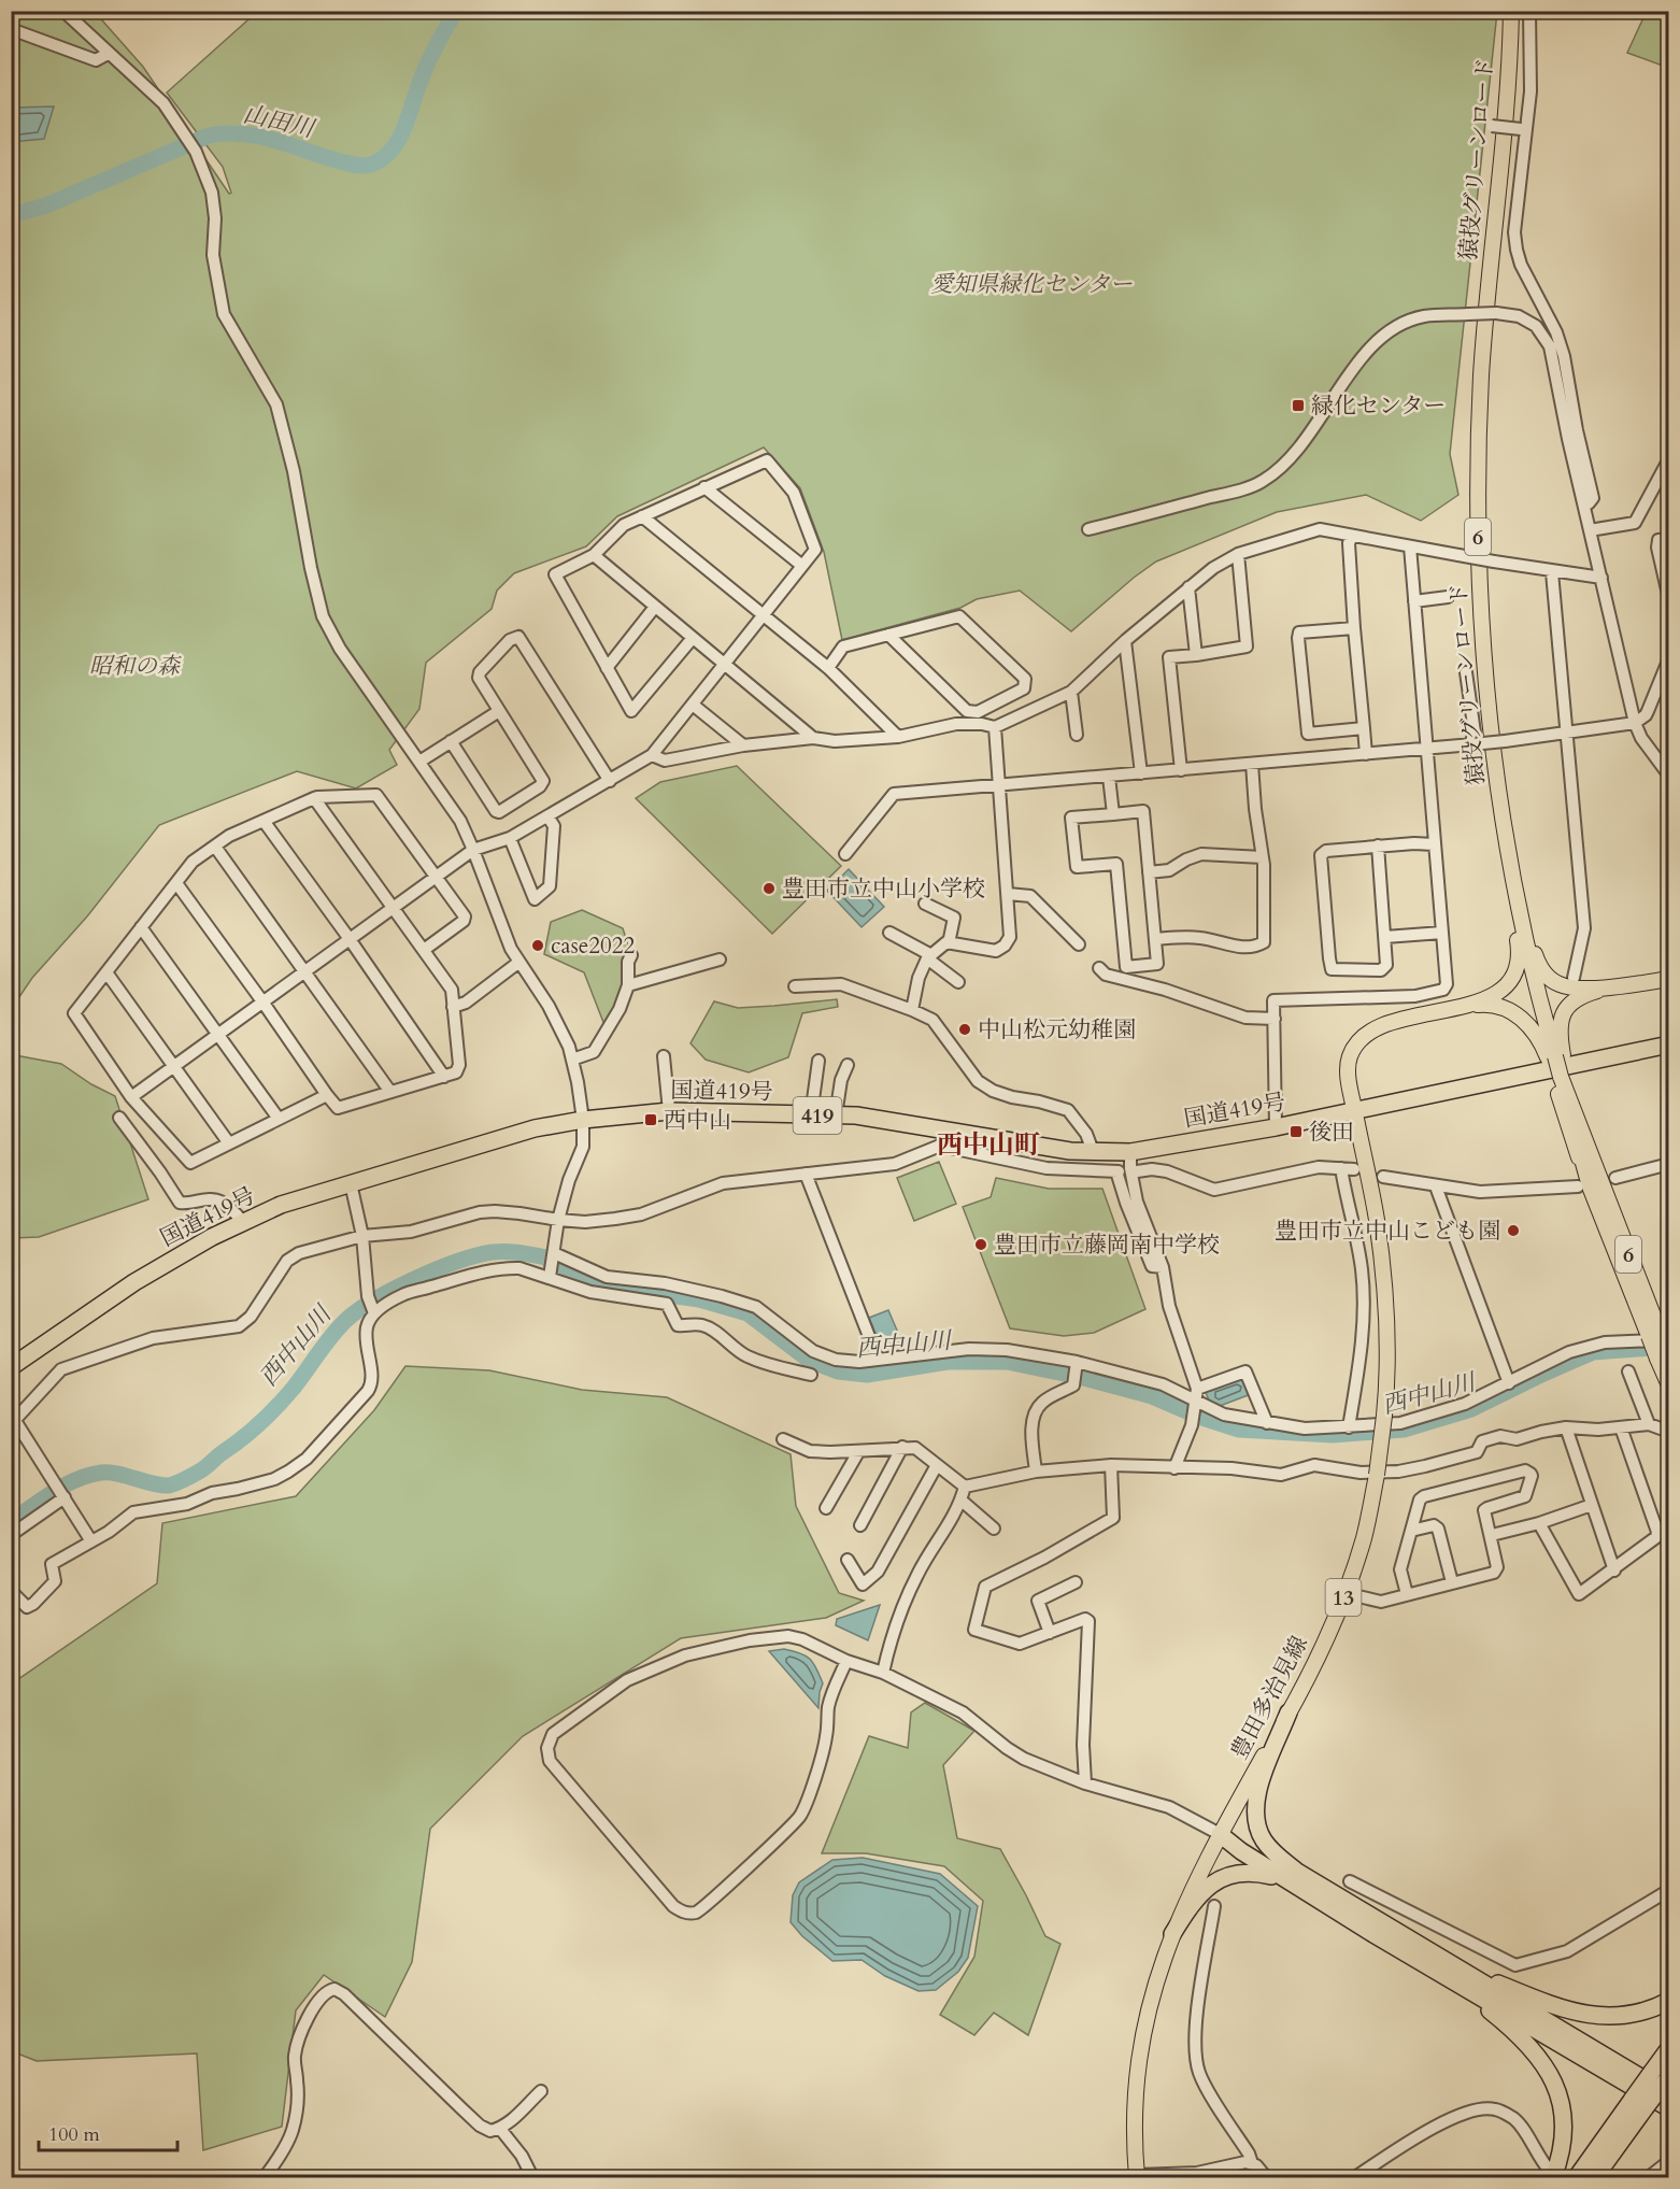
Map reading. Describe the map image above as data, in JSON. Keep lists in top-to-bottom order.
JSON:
{
  "streets": {
    "highway": ["国道419号", "419"],
    "main road": [
      "猿投グリーンロード",
      "6",
      "13",
      "豊田多治見線"
    ]
  },
  "crossings": [
    ["国道419号", "豊田多治見線"]
  ],
  "districts": ["西中山町"],
  "water": ["山田川", "西中山川"],
  "parks": ["愛知県緑化センター", "昭和の森"],
  "places": {
    "transit": ["緑化センター", "西中山", "後田"],
    "other": [
      "豊田市立中山小学校",
      "case2022",
      "中山松元幼稚園",
      "豊田市立中山こども園",
      "豊田市立藤岡南中学校"
    ]
  },
  "scale_bar": "100 m"
}
